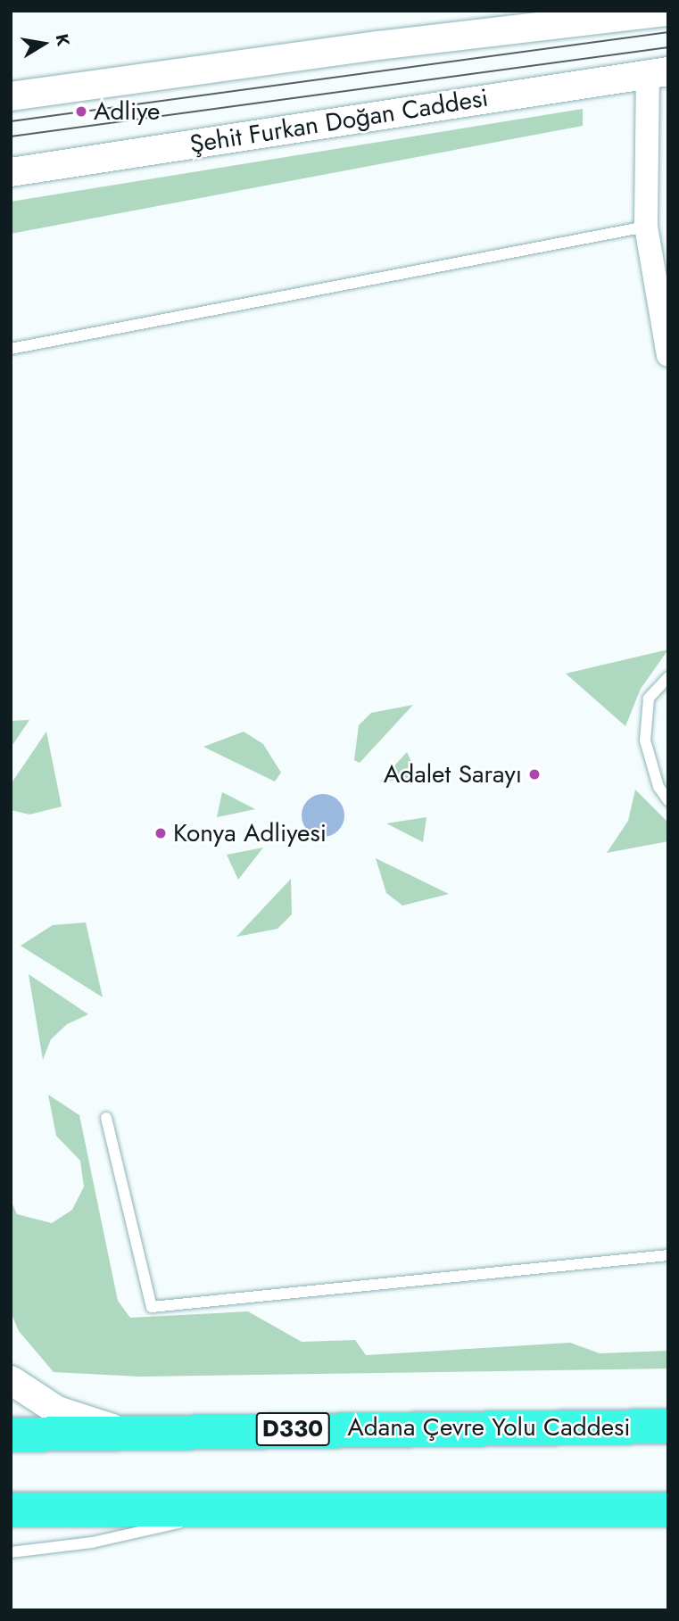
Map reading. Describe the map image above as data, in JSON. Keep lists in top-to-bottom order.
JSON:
{
  "streets": {
    "highway": ["Adana Çevre Yolu Caddesi", "D330"],
    "street": ["Şehit Furkan Doğan Caddesi"]
  },
  "places": ["Adliye", "Adalet Sarayı", "Konya Adliyesi"],
  "north": "right"
}
